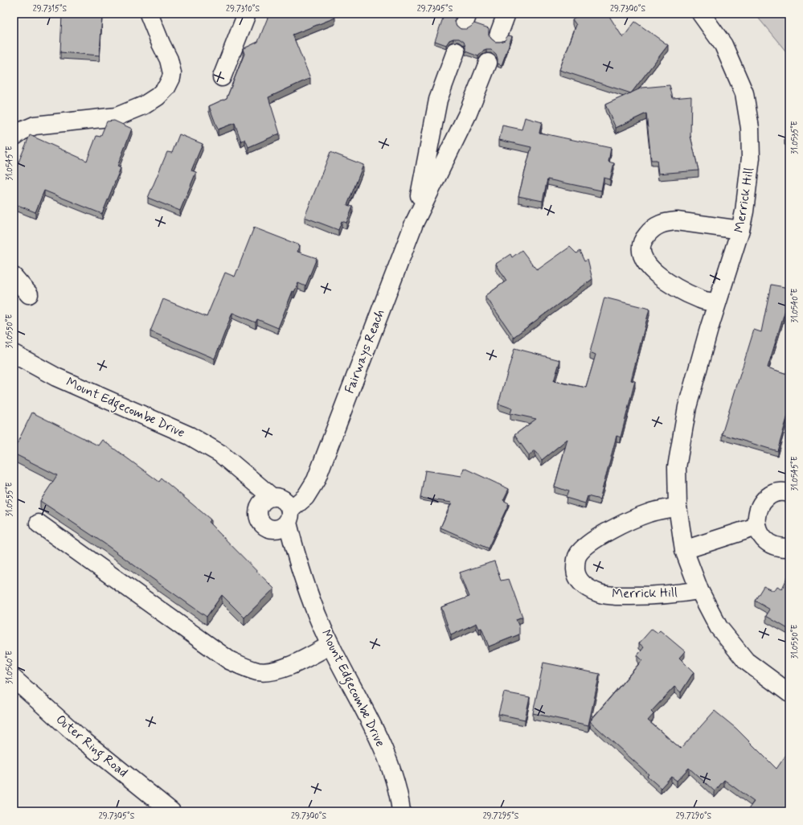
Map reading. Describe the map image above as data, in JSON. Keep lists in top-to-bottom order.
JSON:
{
  "streets": {
    "main road": [
      "Merrick Hill",
      "Fairways Reach",
      "Mount Edgecombe Drive",
      "Outer Ring Road"
    ]
  },
  "crossings": [
    ["Fairways Reach", "Mount Edgecombe Drive"]
  ],
  "coordinates": [
    "29.7315°S",
    "29.7310°S",
    "29.7305°S",
    "29.7300°S",
    "31.0535°E",
    "31.0545°E",
    "31.0540°E",
    "31.0550°E",
    "31.0555°E",
    "31.0560°E",
    "29.7295°S",
    "29.7290°S"
  ]
}
